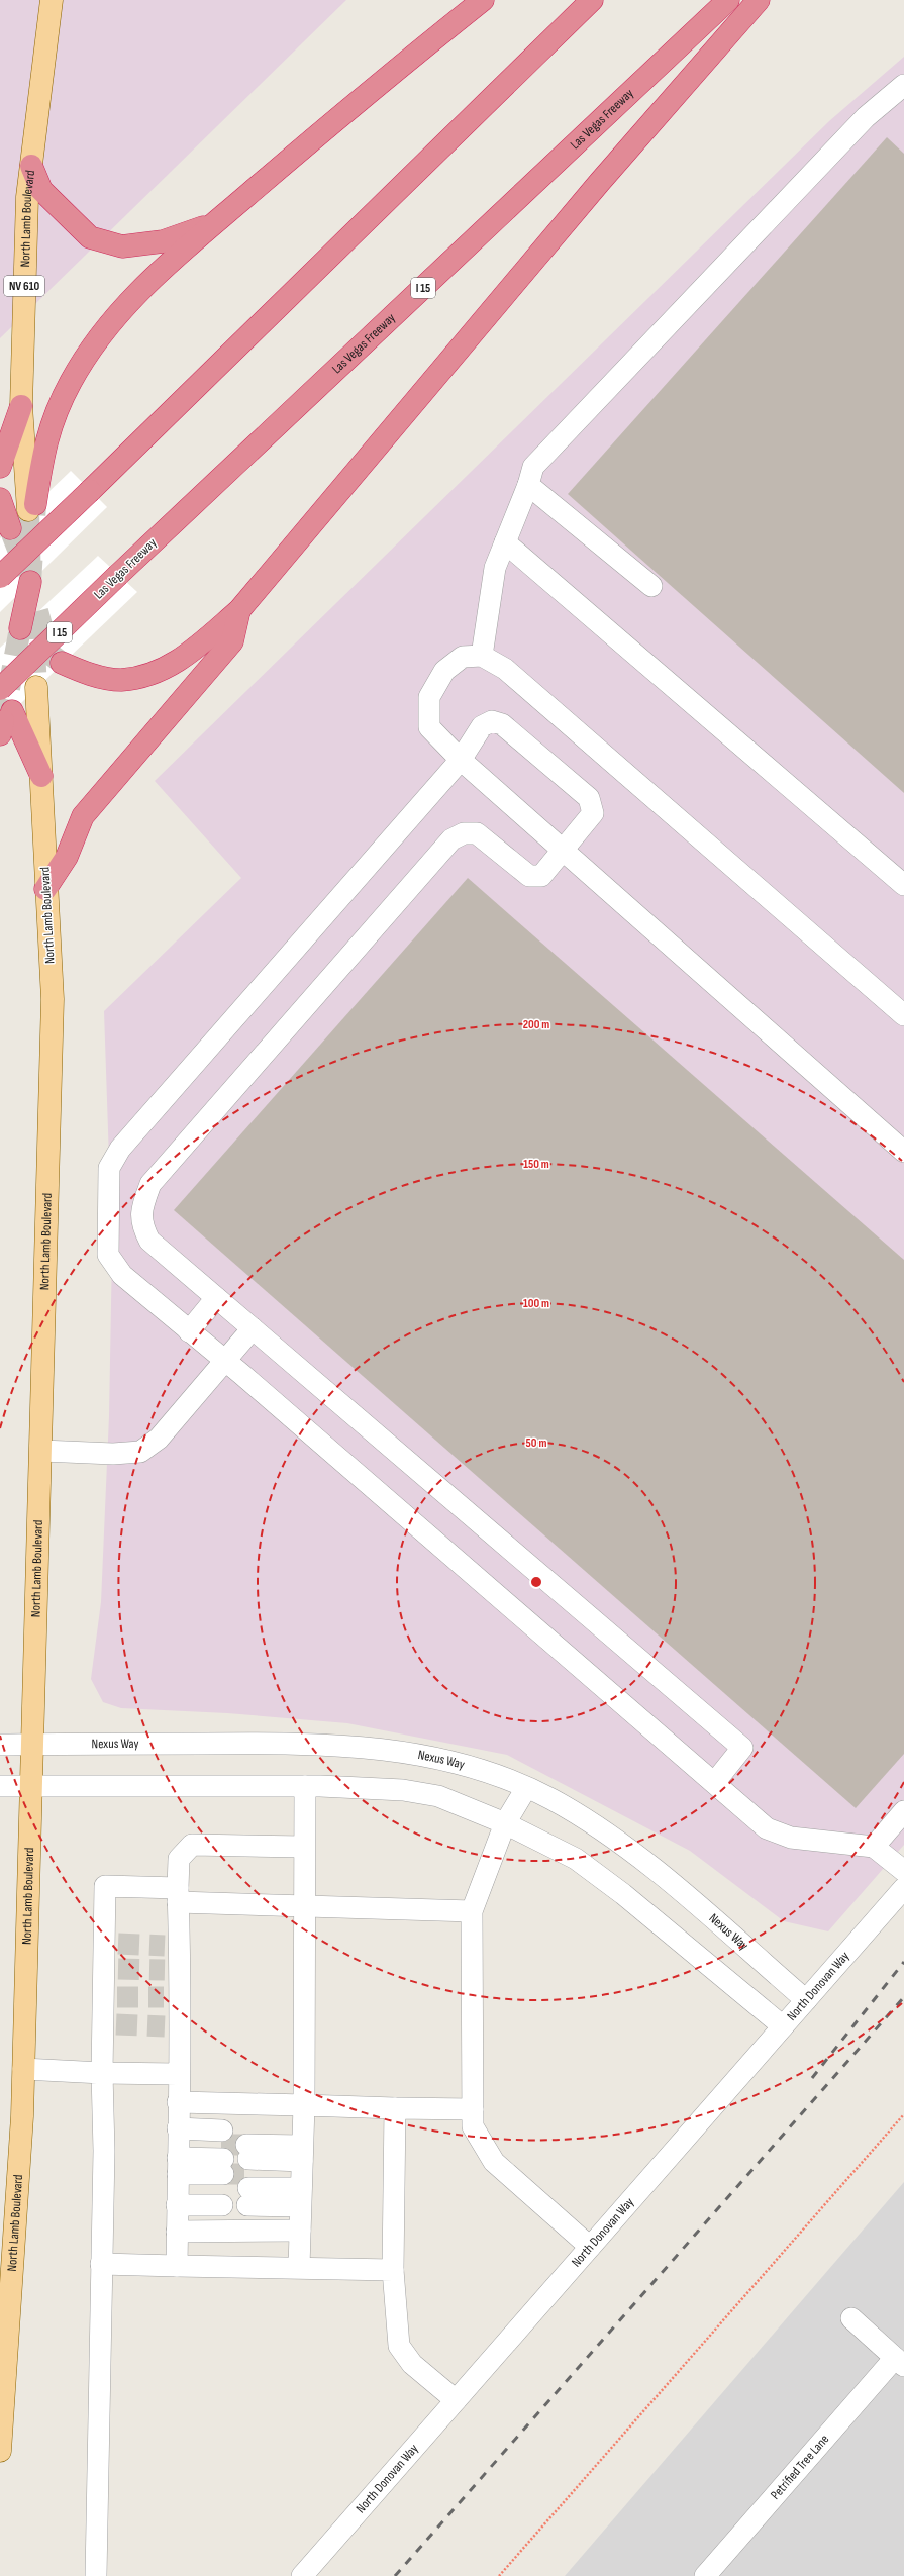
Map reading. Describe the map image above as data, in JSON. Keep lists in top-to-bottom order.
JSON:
{
  "streets": {
    "highway": ["Las Vegas Freeway", "I 15"],
    "main road": ["North Lamb Boulevard", "NV 610"],
    "street": ["Nexus Way", "North Donovan Way", "Petrified Tree Lane"]
  },
  "crossings": [
    ["North Lamb Boulevard", "Nexus Way"],
    ["Nexus Way", "North Donovan Way"]
  ],
  "rings": [
    "200 m",
    "150 m",
    "100 m",
    "50 m"
  ]
}
